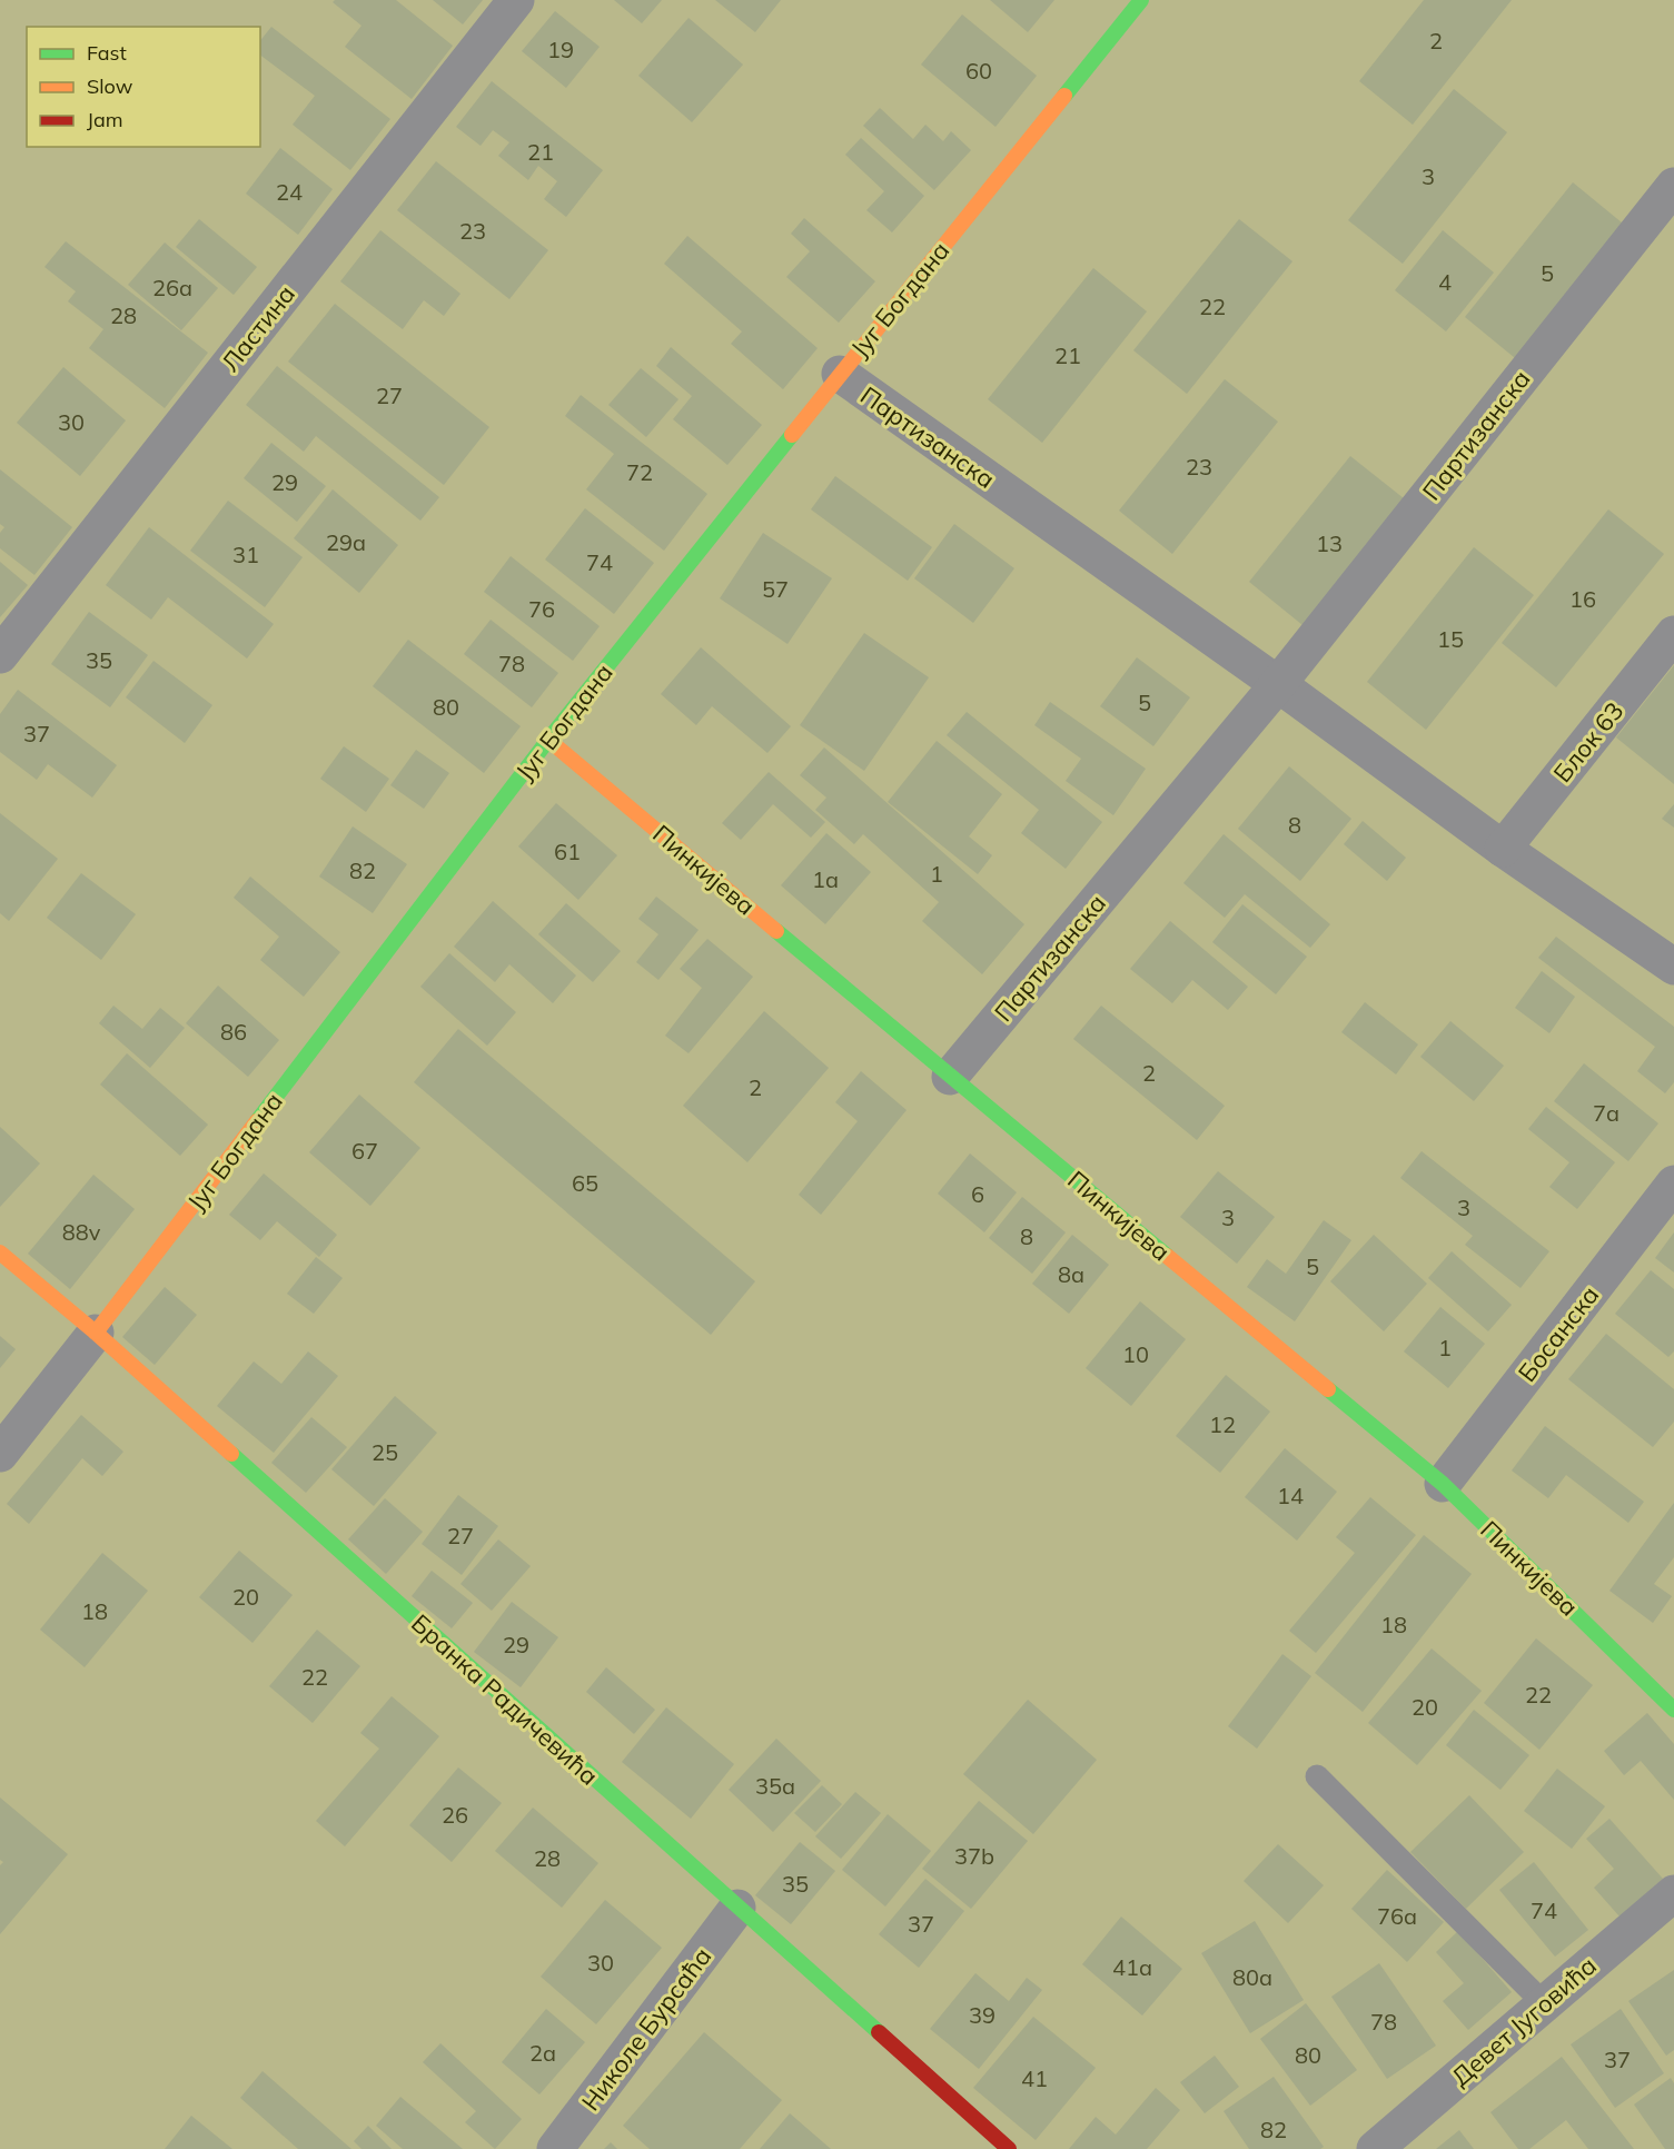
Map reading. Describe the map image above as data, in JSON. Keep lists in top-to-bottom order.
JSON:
{
  "streets": {
    "street": [
      "Југ Богдана",
      "Ластина",
      "Партизанска",
      "Блок 63",
      "Пинкијева",
      "Босанска",
      "Бранка Радичевића",
      "Девет Југовића",
      "Николе Бурсаћа"
    ]
  },
  "crossings": [
    ["Југ Богдана", "Партизанска"],
    ["Југ Богдана", "Пинкијева"],
    ["Југ Богдана", "Бранка Радичевића"],
    ["Партизанска", "Блок 63"],
    ["Партизанска", "Пинкијева"],
    ["Пинкијева", "Босанска"],
    ["Бранка Радичевића", "Николе Бурсаћа"]
  ],
  "house_numbers": [
    "2",
    "19",
    "60",
    "21",
    "3",
    "24",
    "23",
    "5",
    "4",
    "26a",
    "22",
    "28",
    "21",
    "27",
    "30",
    "23",
    "72",
    "29",
    "29a",
    "13",
    "31",
    "74",
    "57",
    "16",
    "76",
    "15",
    "35",
    "78",
    "5",
    "80",
    "37",
    "8",
    "61",
    "82",
    "1",
    "1a",
    "86",
    "2",
    "2",
    "7a",
    "67",
    "65",
    "6",
    "3",
    "3",
    "88v",
    "8",
    "5",
    "8a",
    "1",
    "10",
    "12",
    "25",
    "14",
    "27",
    "20",
    "18",
    "18",
    "29",
    "22",
    "22",
    "20",
    "35a",
    "26",
    "37b",
    "28",
    "35",
    "74",
    "76a",
    "37",
    "30",
    "41a",
    "80a",
    "39",
    "78",
    "2a",
    "80",
    "37",
    "41",
    "82"
  ],
  "legend": ["Fast", "Slow", "Jam"]
}
